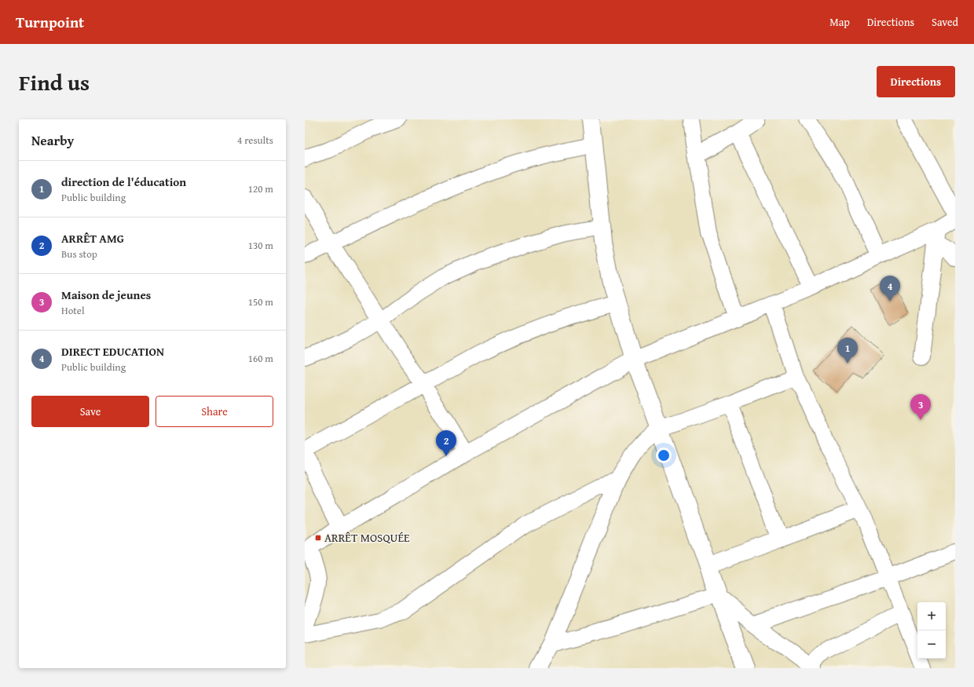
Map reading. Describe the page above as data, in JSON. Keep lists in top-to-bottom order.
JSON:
{
  "places": {
    "transit": ["ARRÊT MOSQUÉE"]
  },
  "page": {
    "header": "Turnpoint",
    "nav": ["Map", "Directions", "Saved"],
    "title": "Find us",
    "buttons": [
      "Directions",
      ["Save", "Share"]
    ],
    "heading": ["Nearby", "4 results"],
    "list": [
      {
        "mark": "1",
        "name": "direction de l'éducation",
        "note": "Public building",
        "value": "120 m"
      },
      {
        "mark": "2",
        "name": "ARRÊT AMG",
        "note": "Bus stop",
        "value": "130 m"
      },
      {
        "mark": "3",
        "name": "Maison de jeunes",
        "note": "Hotel",
        "value": "150 m"
      },
      {
        "mark": "4",
        "name": "DIRECT EDUCATION",
        "note": "Public building",
        "value": "160 m"
      }
    ],
    "pins": [
      "4",
      "1",
      "3",
      "2"
    ],
    "map_buttons": ["+", "−"]
  }
}
